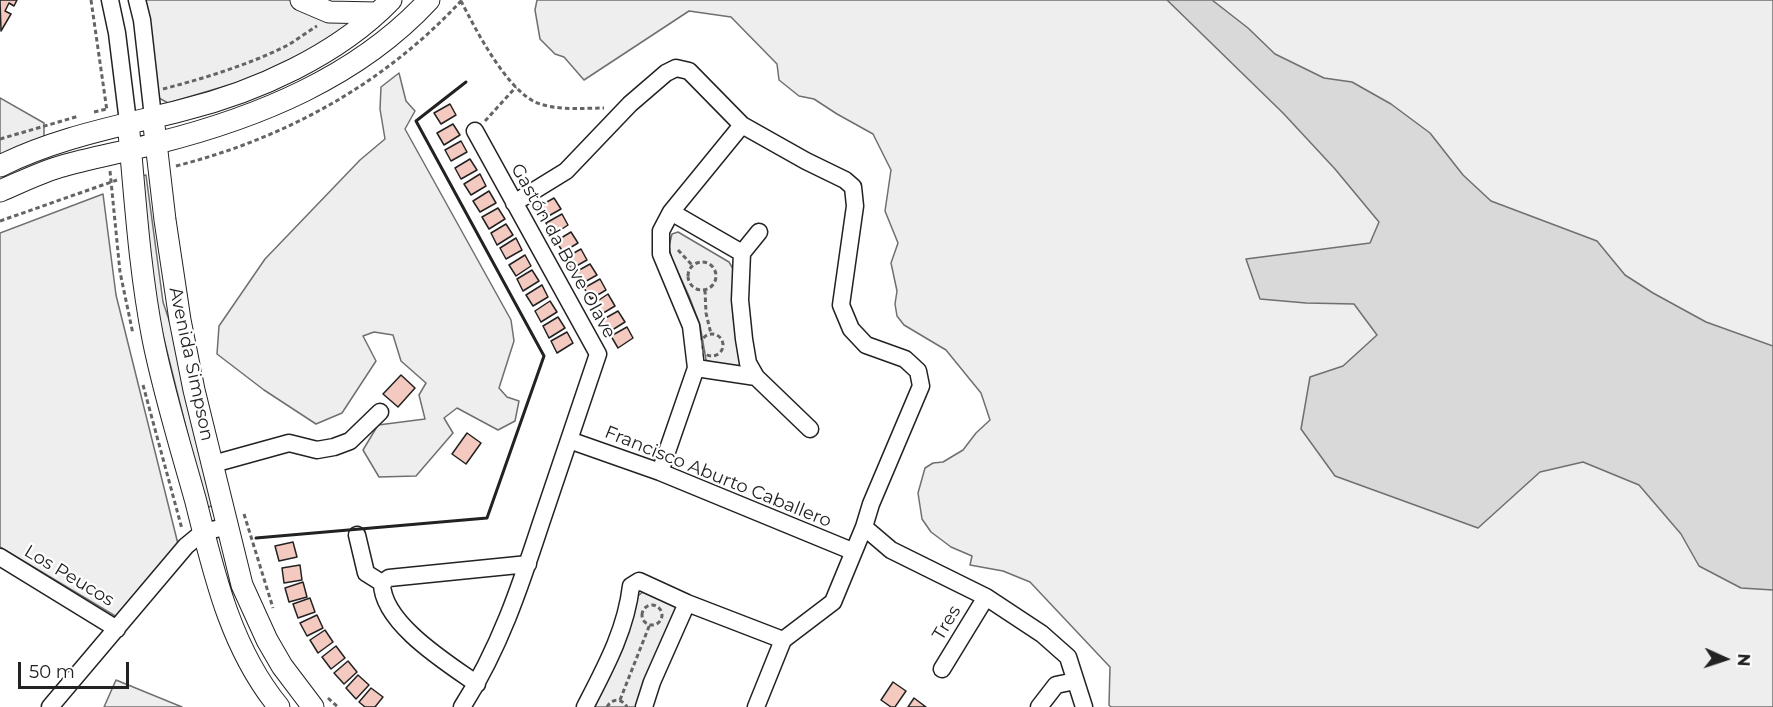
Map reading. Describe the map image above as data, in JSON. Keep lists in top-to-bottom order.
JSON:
{
  "streets": {
    "main road": ["Avenida Simpson"],
    "street": [
      "Gastón da Bove Olave",
      "Francisco Aburto Caballero",
      "Los Peucos",
      "Tres"
    ]
  },
  "crossings": [
    ["Gastón da Bove Olave", "Francisco Aburto Caballero"]
  ],
  "scale_bar": "50 m",
  "north": "right"
}
